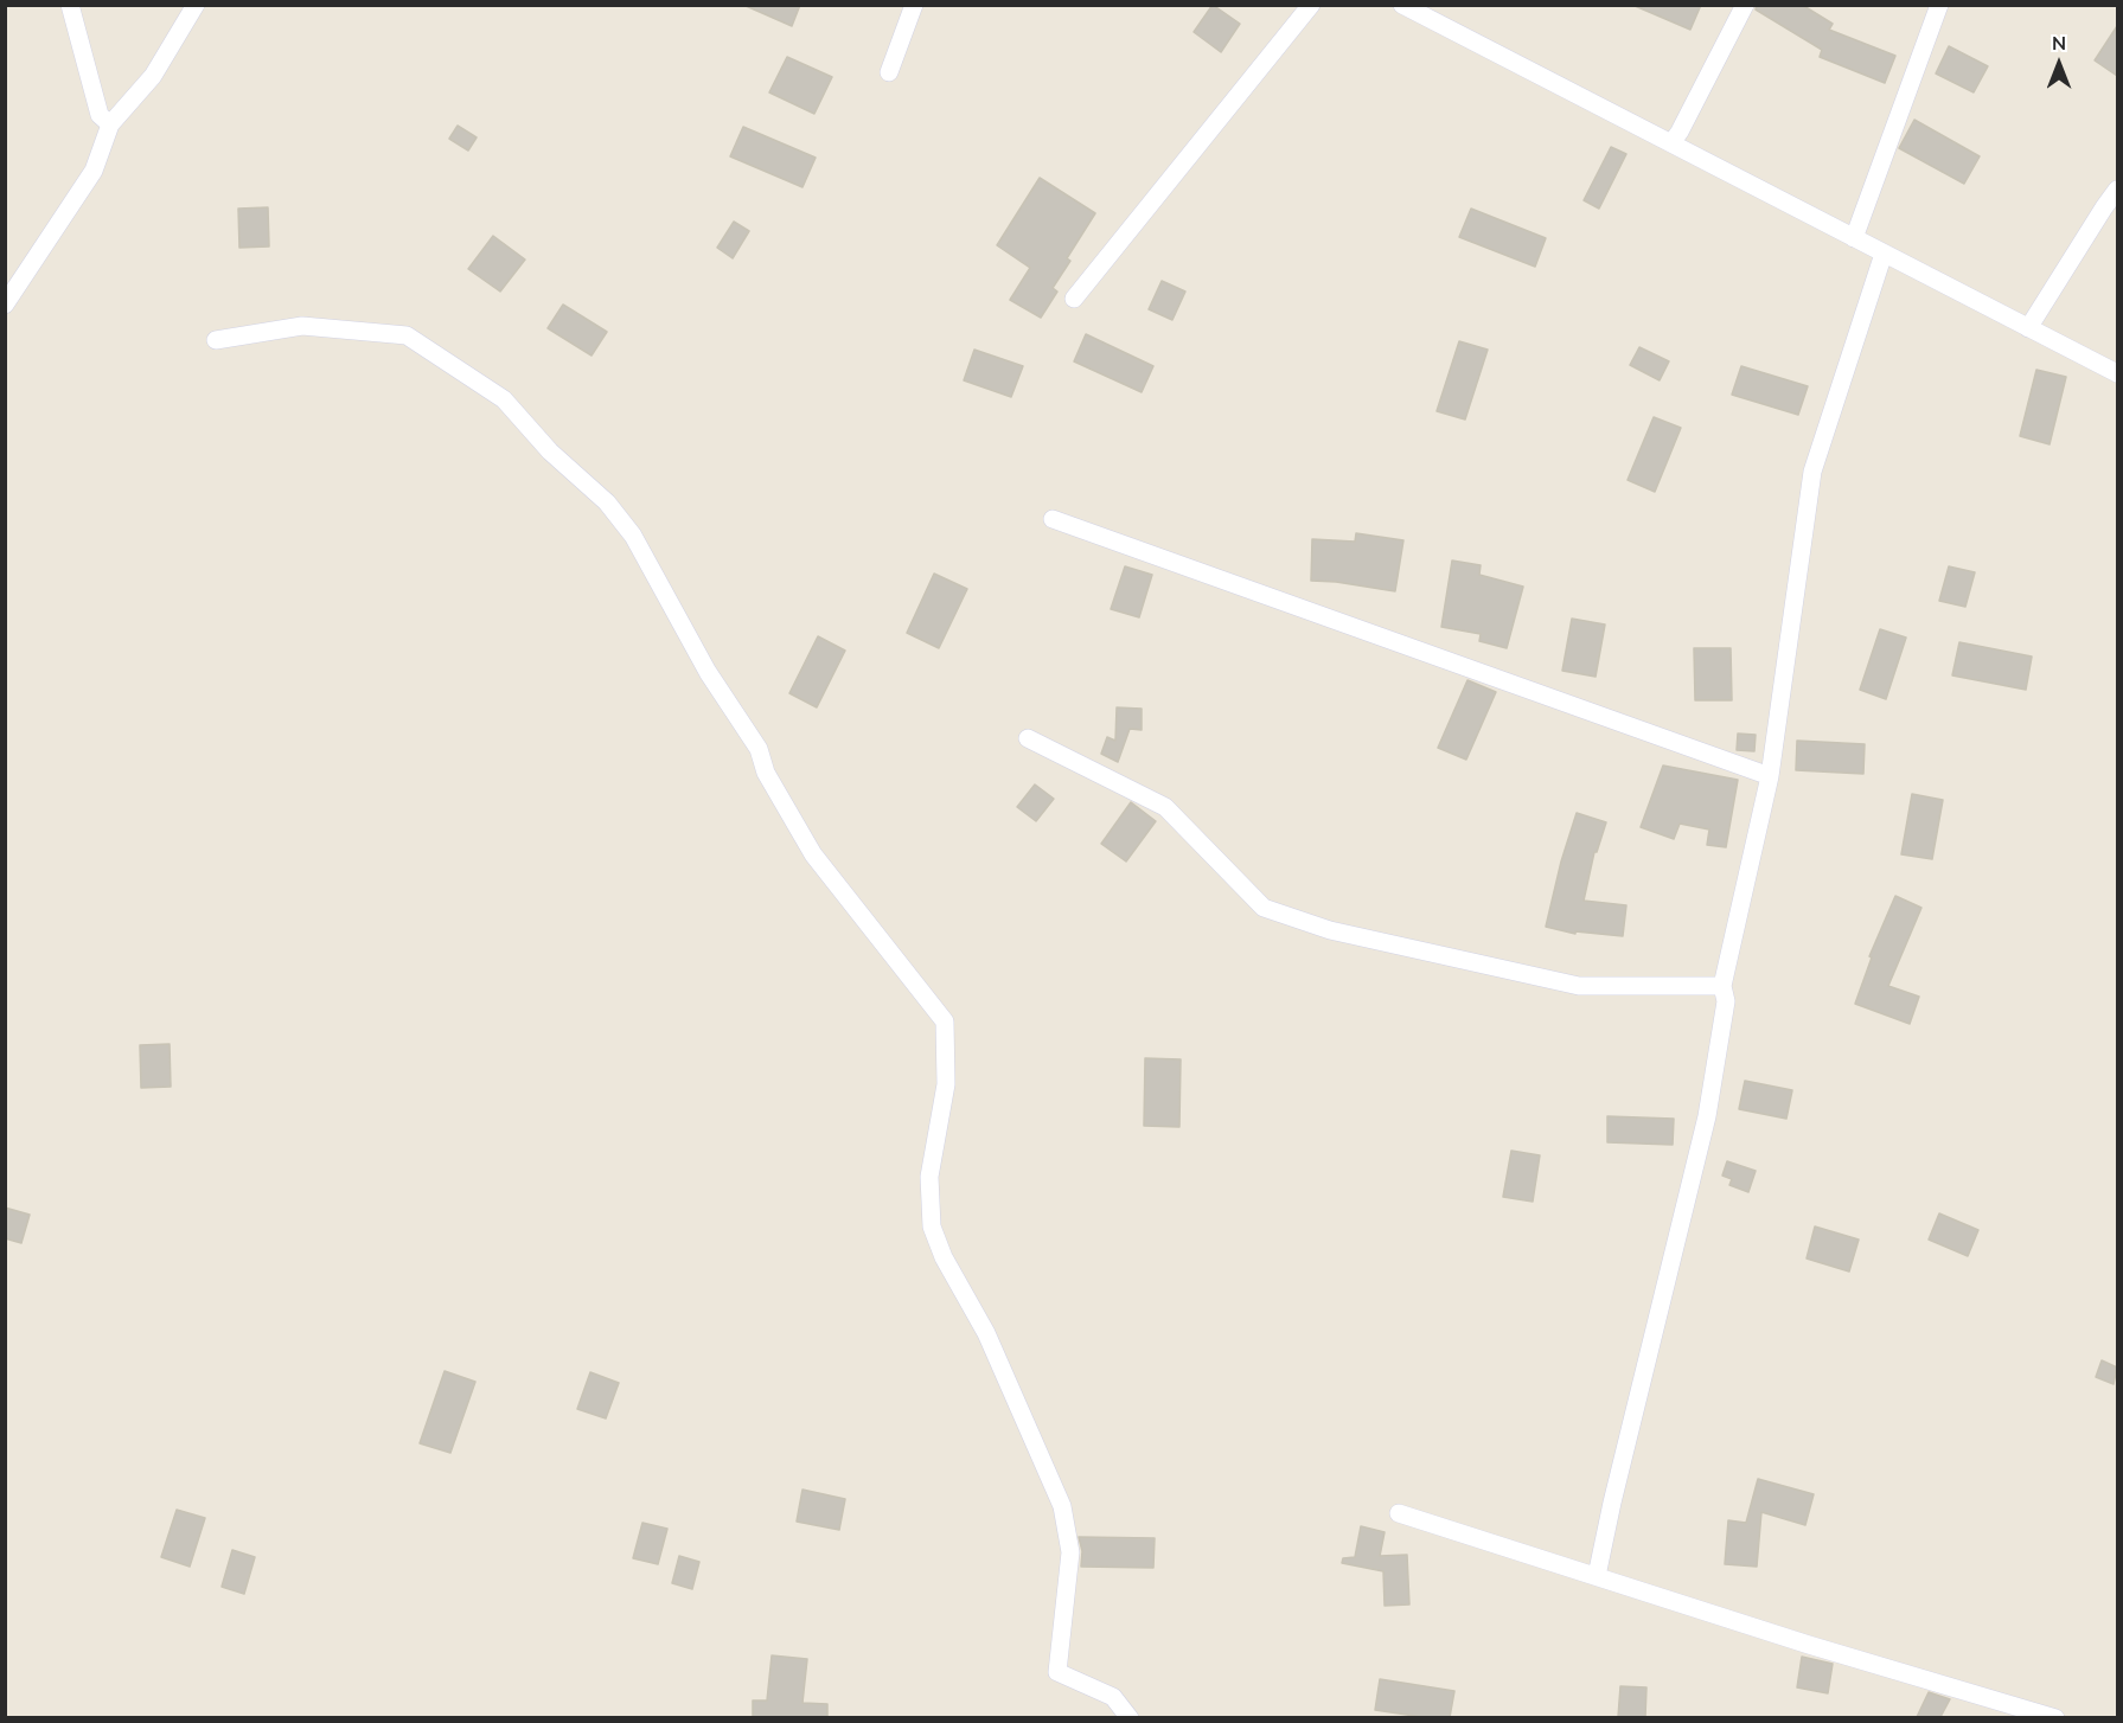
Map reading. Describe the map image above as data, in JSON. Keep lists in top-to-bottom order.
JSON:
{
  "north": "top"
}
